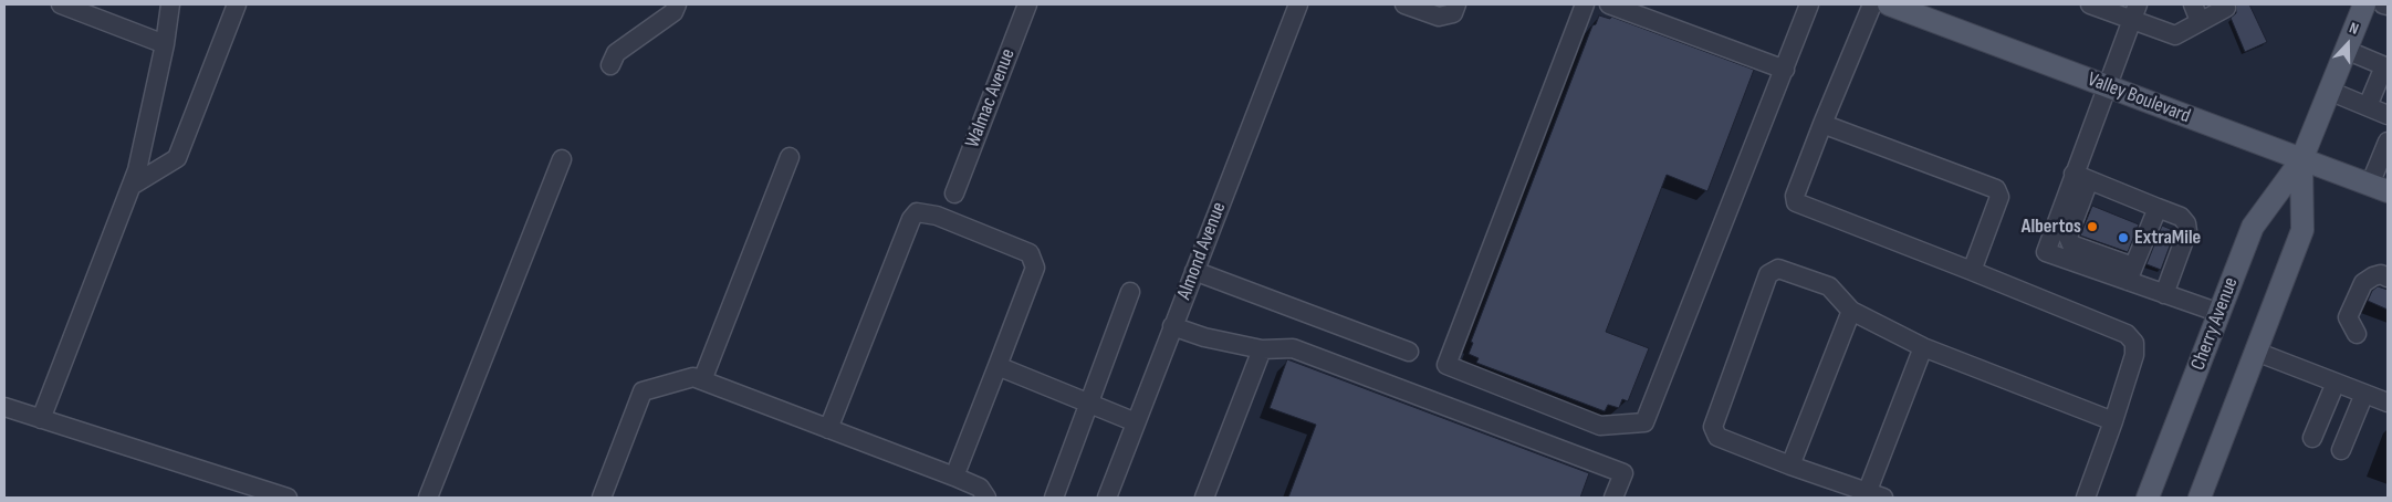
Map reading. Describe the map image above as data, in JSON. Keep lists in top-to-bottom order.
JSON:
{
  "streets": {
    "main road": ["Valley Boulevard", "Cherry Avenue"],
    "street": ["Walmac Avenue", "Almond Avenue"]
  },
  "crossings": [
    ["Valley Boulevard", "Cherry Avenue"]
  ],
  "places": ["Albertos", "ExtraMile"],
  "north": "top"
}
